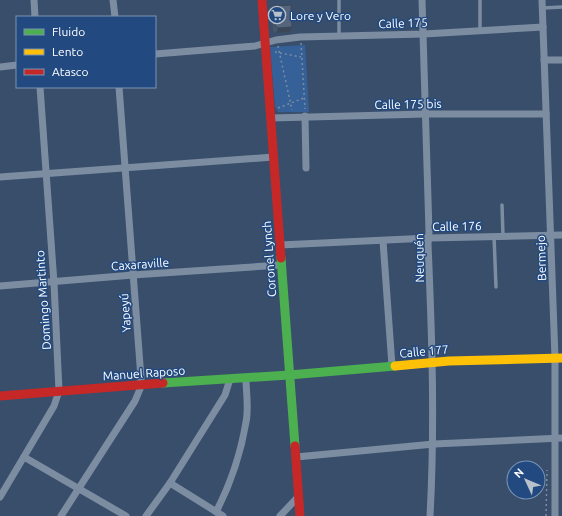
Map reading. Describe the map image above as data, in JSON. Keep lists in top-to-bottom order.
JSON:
{
  "streets": {
    "street": [
      "Calle 175",
      "Calle 175 bis",
      "Calle 176",
      "Neuquén",
      "Bermejo",
      "Coronel Lynch",
      "Caxaraville",
      "Domingo Martinto",
      "Yapeyú",
      "Calle 177",
      "Manuel Raposo"
    ]
  },
  "crossings": [
    ["Calle 175", "Neuquén"],
    ["Calle 175", "Bermejo"],
    ["Calle 175", "Coronel Lynch"],
    ["Calle 175 bis", "Neuquén"],
    ["Calle 175 bis", "Bermejo"],
    ["Calle 175 bis", "Coronel Lynch"],
    ["Calle 176", "Neuquén"],
    ["Calle 176", "Bermejo"],
    ["Calle 176", "Coronel Lynch"],
    ["Neuquén", "Calle 177"],
    ["Bermejo", "Calle 177"],
    ["Coronel Lynch", "Caxaraville"],
    ["Coronel Lynch", "Calle 177"],
    ["Coronel Lynch", "Manuel Raposo"],
    ["Caxaraville", "Domingo Martinto"],
    ["Caxaraville", "Yapeyú"],
    ["Domingo Martinto", "Manuel Raposo"],
    ["Yapeyú", "Manuel Raposo"],
    ["Calle 177", "Manuel Raposo"]
  ],
  "places": {
    "supermarket": ["Lore y Vero"]
  },
  "legend": ["Fluido", "Lento", "Atasco"],
  "north": "top left"
}
